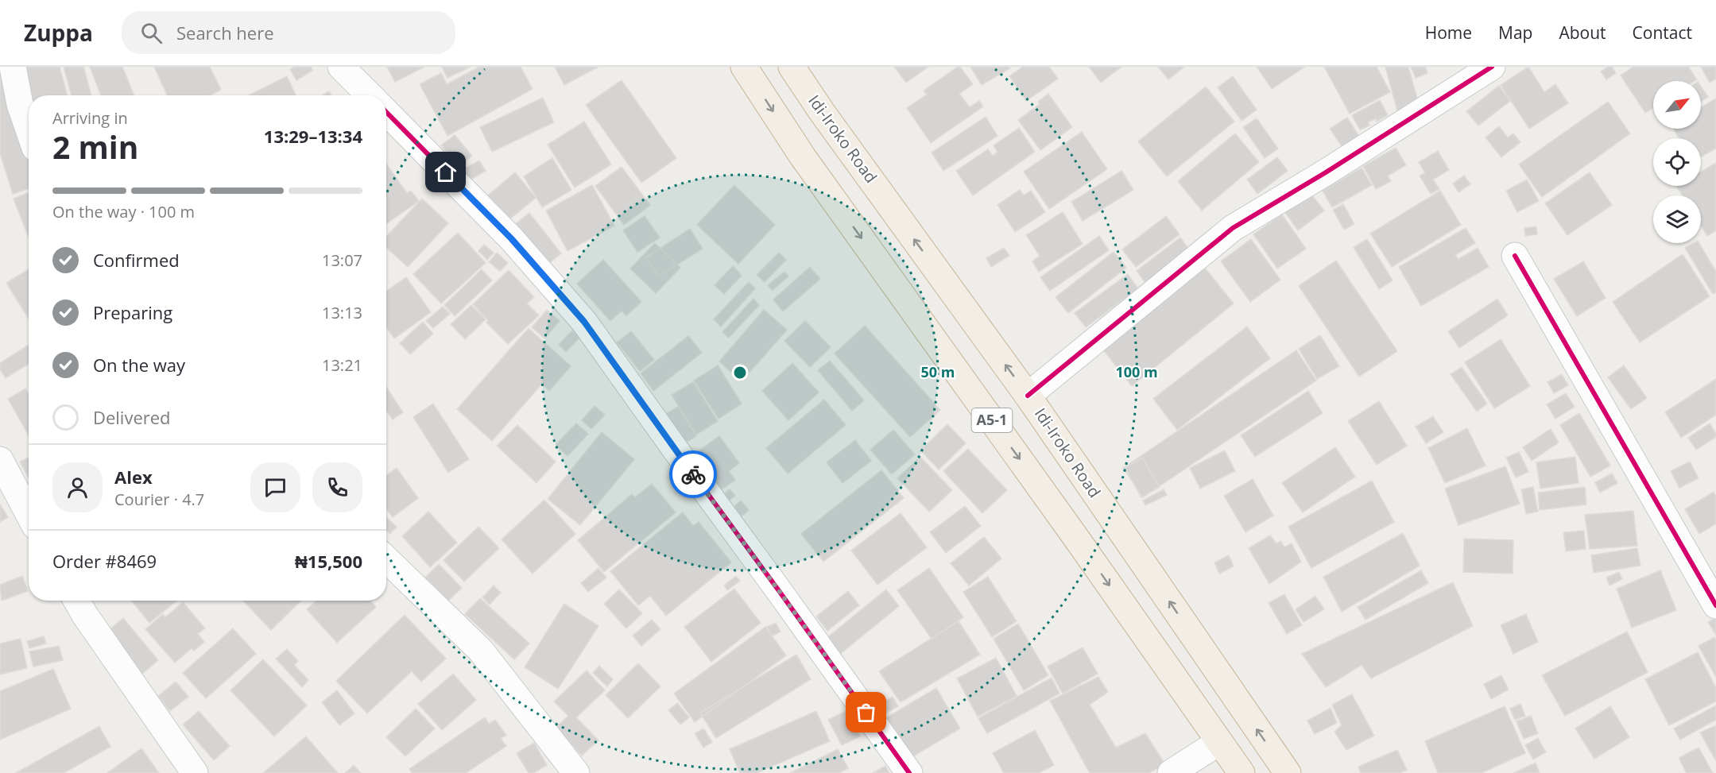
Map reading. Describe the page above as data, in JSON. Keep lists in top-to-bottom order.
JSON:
{
  "streets": {
    "highway": ["Idi-Iroko Road", "A5-1"]
  },
  "north": "top right",
  "page": {
    "header": "Zuppa",
    "search": "Search here",
    "nav": [
      "Home",
      "Map",
      "About",
      "Contact"
    ],
    "heading": ["2 min", "Arriving in", "13:29–13:34"],
    "panel": [
      "Alex",
      "Courier · 4.7",
      "Order #8469",
      "₦15,500"
    ],
    "bar": "On the way · 100 m",
    "list": [
      ["Confirmed", "13:07"],
      ["Preparing", "13:13"],
      ["On the way", "13:21"],
      "Delivered"
    ]
  },
  "rings": ["50 m", "100 m"]
}
